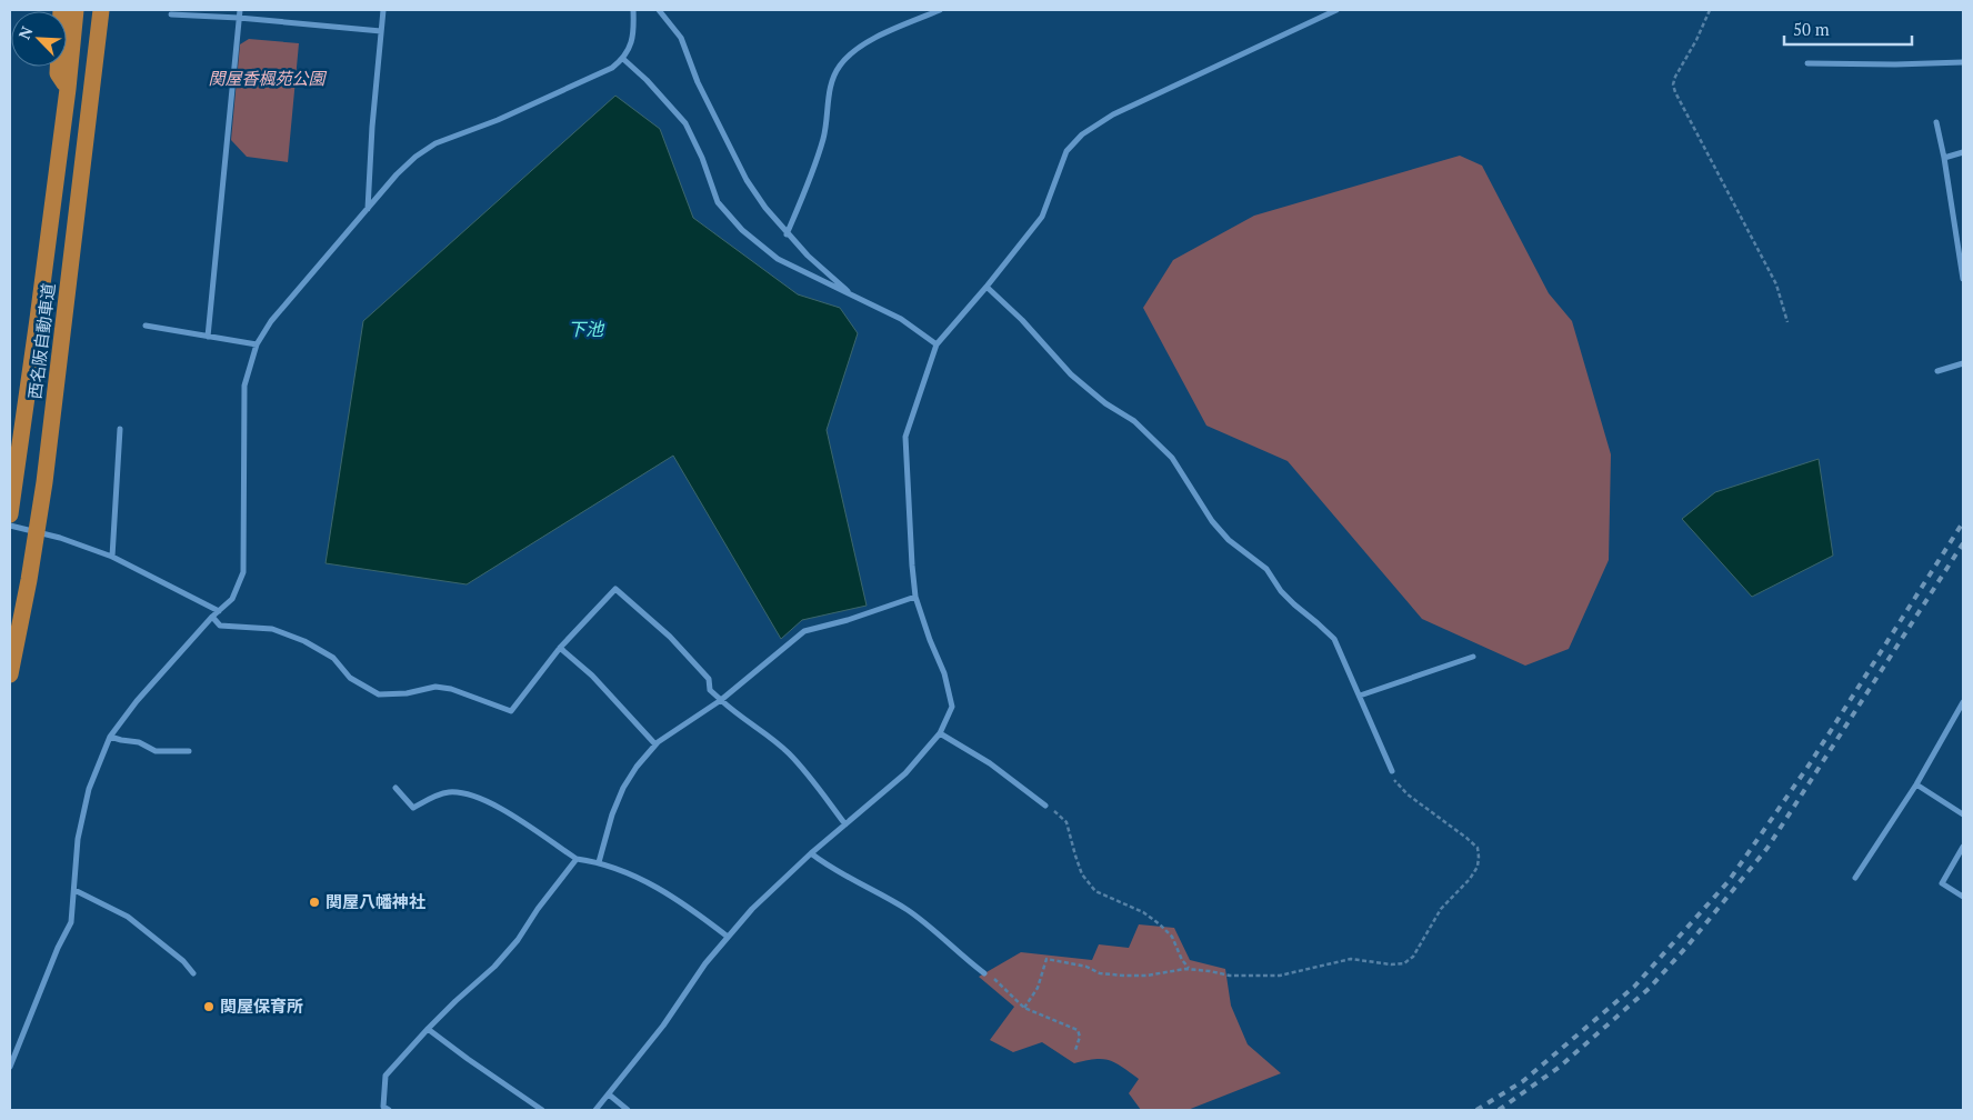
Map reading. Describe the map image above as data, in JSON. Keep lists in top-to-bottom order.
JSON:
{
  "streets": {
    "highway": ["西名阪自動車道"]
  },
  "water": ["下池"],
  "parks": ["関屋香楓苑公園"],
  "places": ["関屋八幡神社", "関屋保育所"],
  "scale_bar": "50 m",
  "north": "top left"
}
